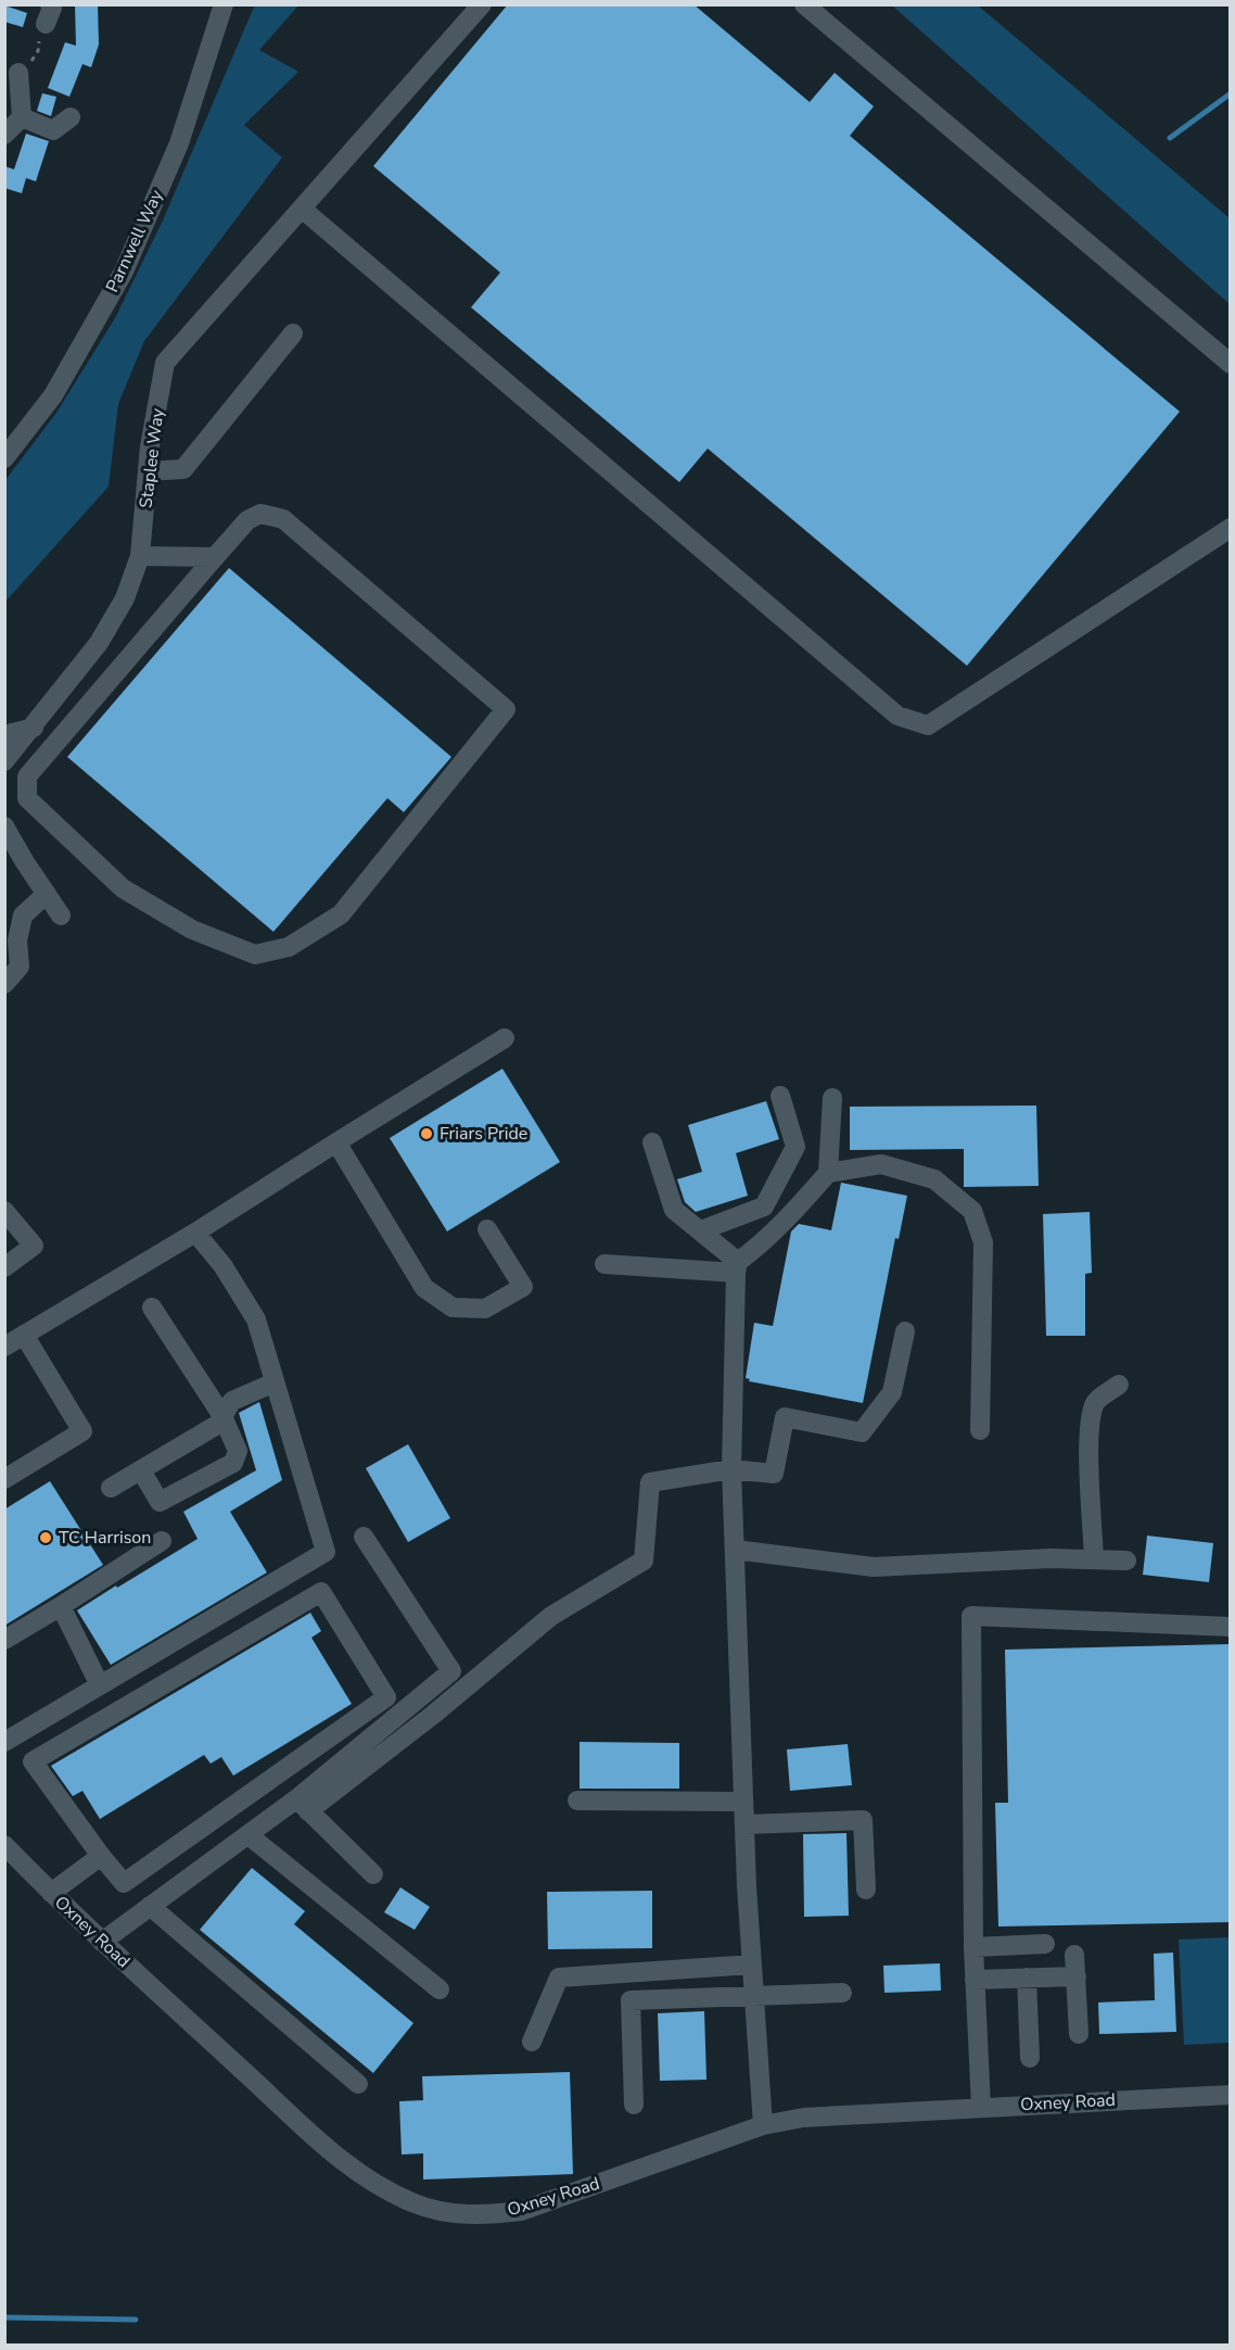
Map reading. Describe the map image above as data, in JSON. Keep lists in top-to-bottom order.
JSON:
{
  "streets": {
    "street": ["Parnwell Way", "Staplee Way", "Oxney Road"]
  },
  "places": ["Friars Pride", "TC Harrison"]
}
